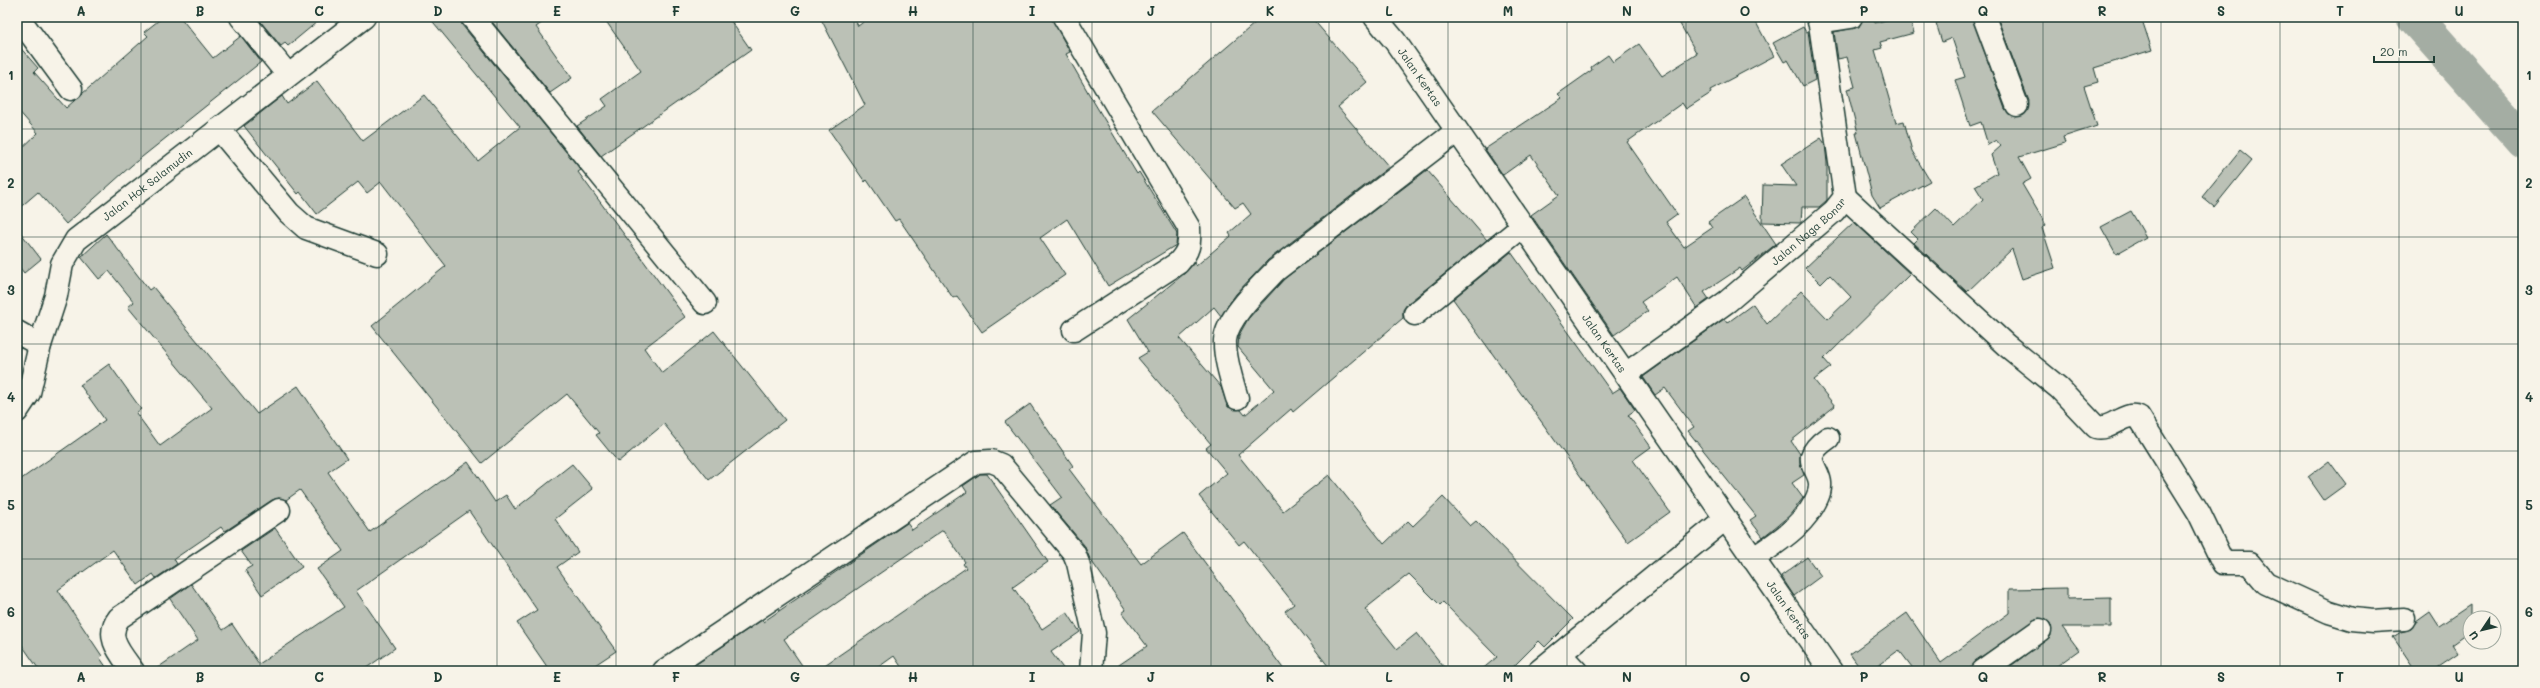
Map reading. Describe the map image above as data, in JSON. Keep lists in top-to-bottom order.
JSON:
{
  "streets": {
    "street": ["Jalan Kertas", "Jalan Hok Salamudin", "Jalan Naga Bonar"]
  },
  "crossings": [
    ["Jalan Kertas", "Jalan Naga Bonar"]
  ],
  "scale_bar": "20 m",
  "north": "bottom left",
  "grid": {
    "columns": [
      "A",
      "B",
      "C",
      "D",
      "E",
      "F",
      "G",
      "H",
      "I",
      "J",
      "K",
      "L",
      "M",
      "N",
      "O",
      "P",
      "Q",
      "R",
      "S",
      "T",
      "U"
    ],
    "rows": [
      "1",
      "2",
      "3",
      "4",
      "5",
      "6"
    ]
  }
}
